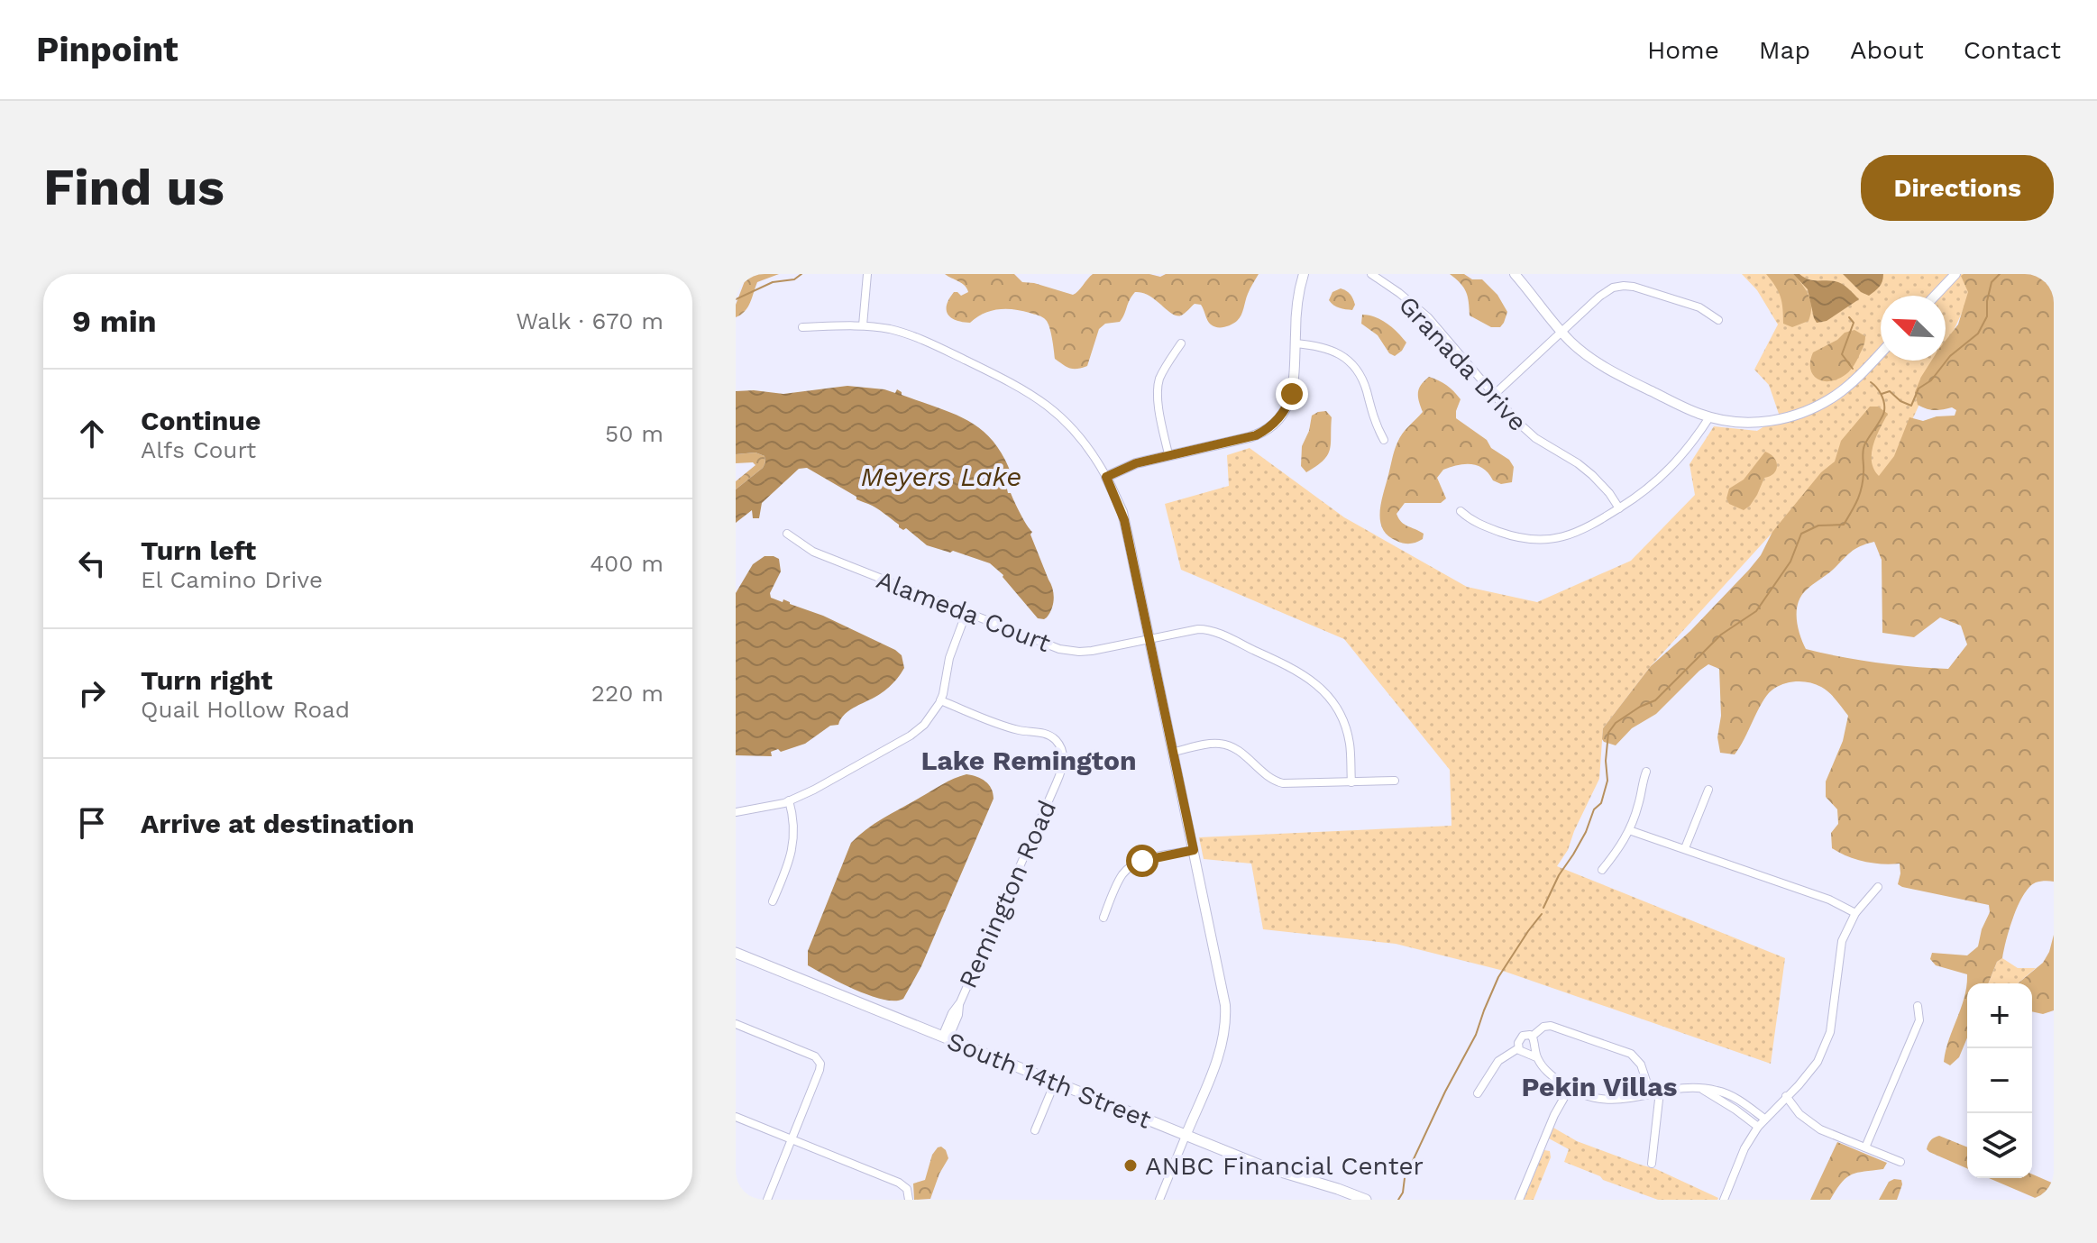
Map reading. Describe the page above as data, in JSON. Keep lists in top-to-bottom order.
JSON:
{
  "streets": {
    "main road": ["South 14th Street"],
    "street": ["Granada Drive", "Alameda Court", "Remington Road"]
  },
  "crossings": [
    ["Remington Road", "South 14th Street"]
  ],
  "districts": ["Lake Remington", "Pekin Villas"],
  "water": ["Meyers Lake"],
  "places": ["ANBC Financial Center"],
  "north": "top left",
  "page": {
    "header": "Pinpoint",
    "nav": [
      "Home",
      "Map",
      "About",
      "Contact"
    ],
    "buttons": "Directions",
    "title": "Find us",
    "heading": ["9 min", "Walk · 670 m"],
    "list": [
      ["Continue", "Alfs Court", "50 m"],
      ["Turn left", "El Camino Drive", "400 m"],
      ["Turn right", "Quail Hollow Road", "220 m"],
      "Arrive at destination"
    ],
    "map_buttons": ["+", "−"]
  }
}
